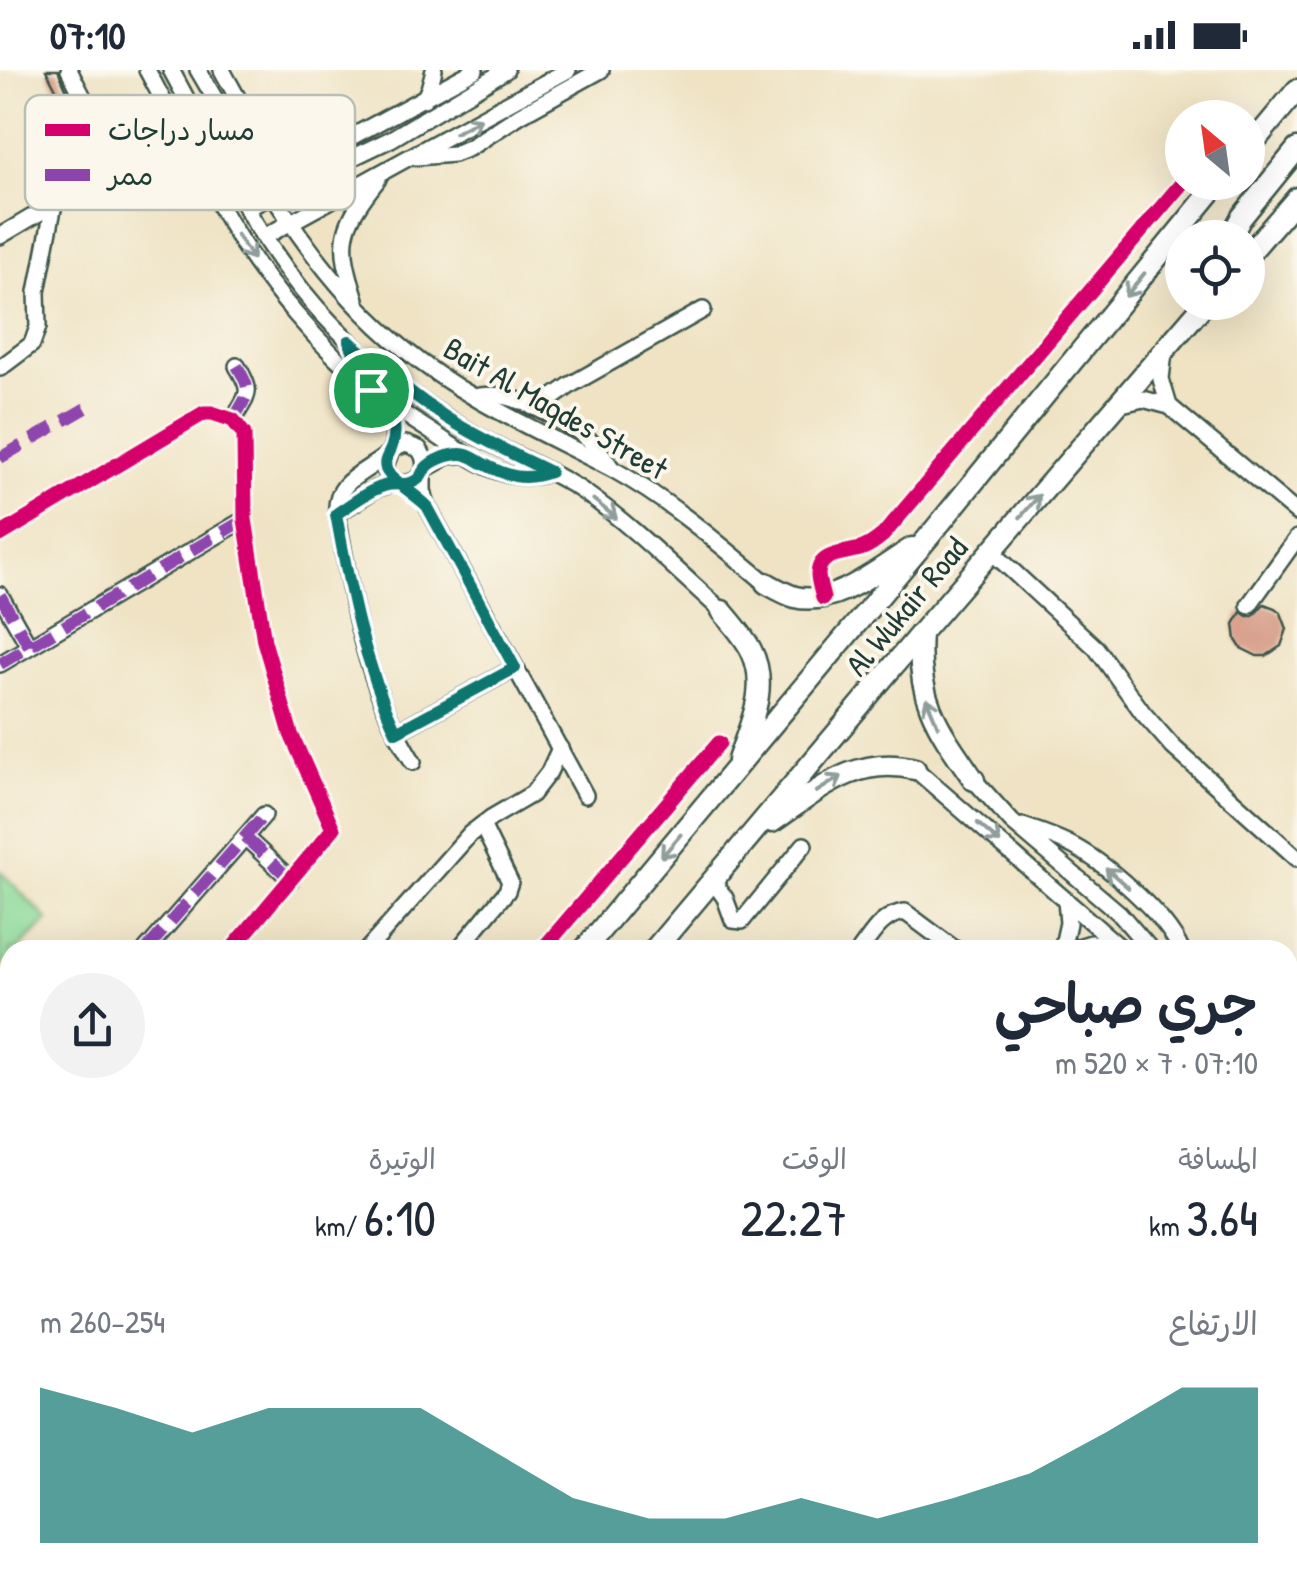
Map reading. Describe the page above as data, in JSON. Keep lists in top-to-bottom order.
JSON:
{
  "streets": {
    "main road": ["Al Wukair Road"],
    "street": ["Bait Al Maqdes Street"]
  },
  "legend": ["مسار دراجات", "ممر"],
  "north": "top left",
  "page": {
    "status": "07:10",
    "heading": ["جري صباحي", "07:10 · 7 × 520 m"],
    "stats": [
      ["المسافة", "3.64 km"],
      ["الوقت", "22:27"],
      ["الوتيرة", "6:10 /km"]
    ],
    "chart": ["الارتفاع", "254–260 m"]
  }
}
